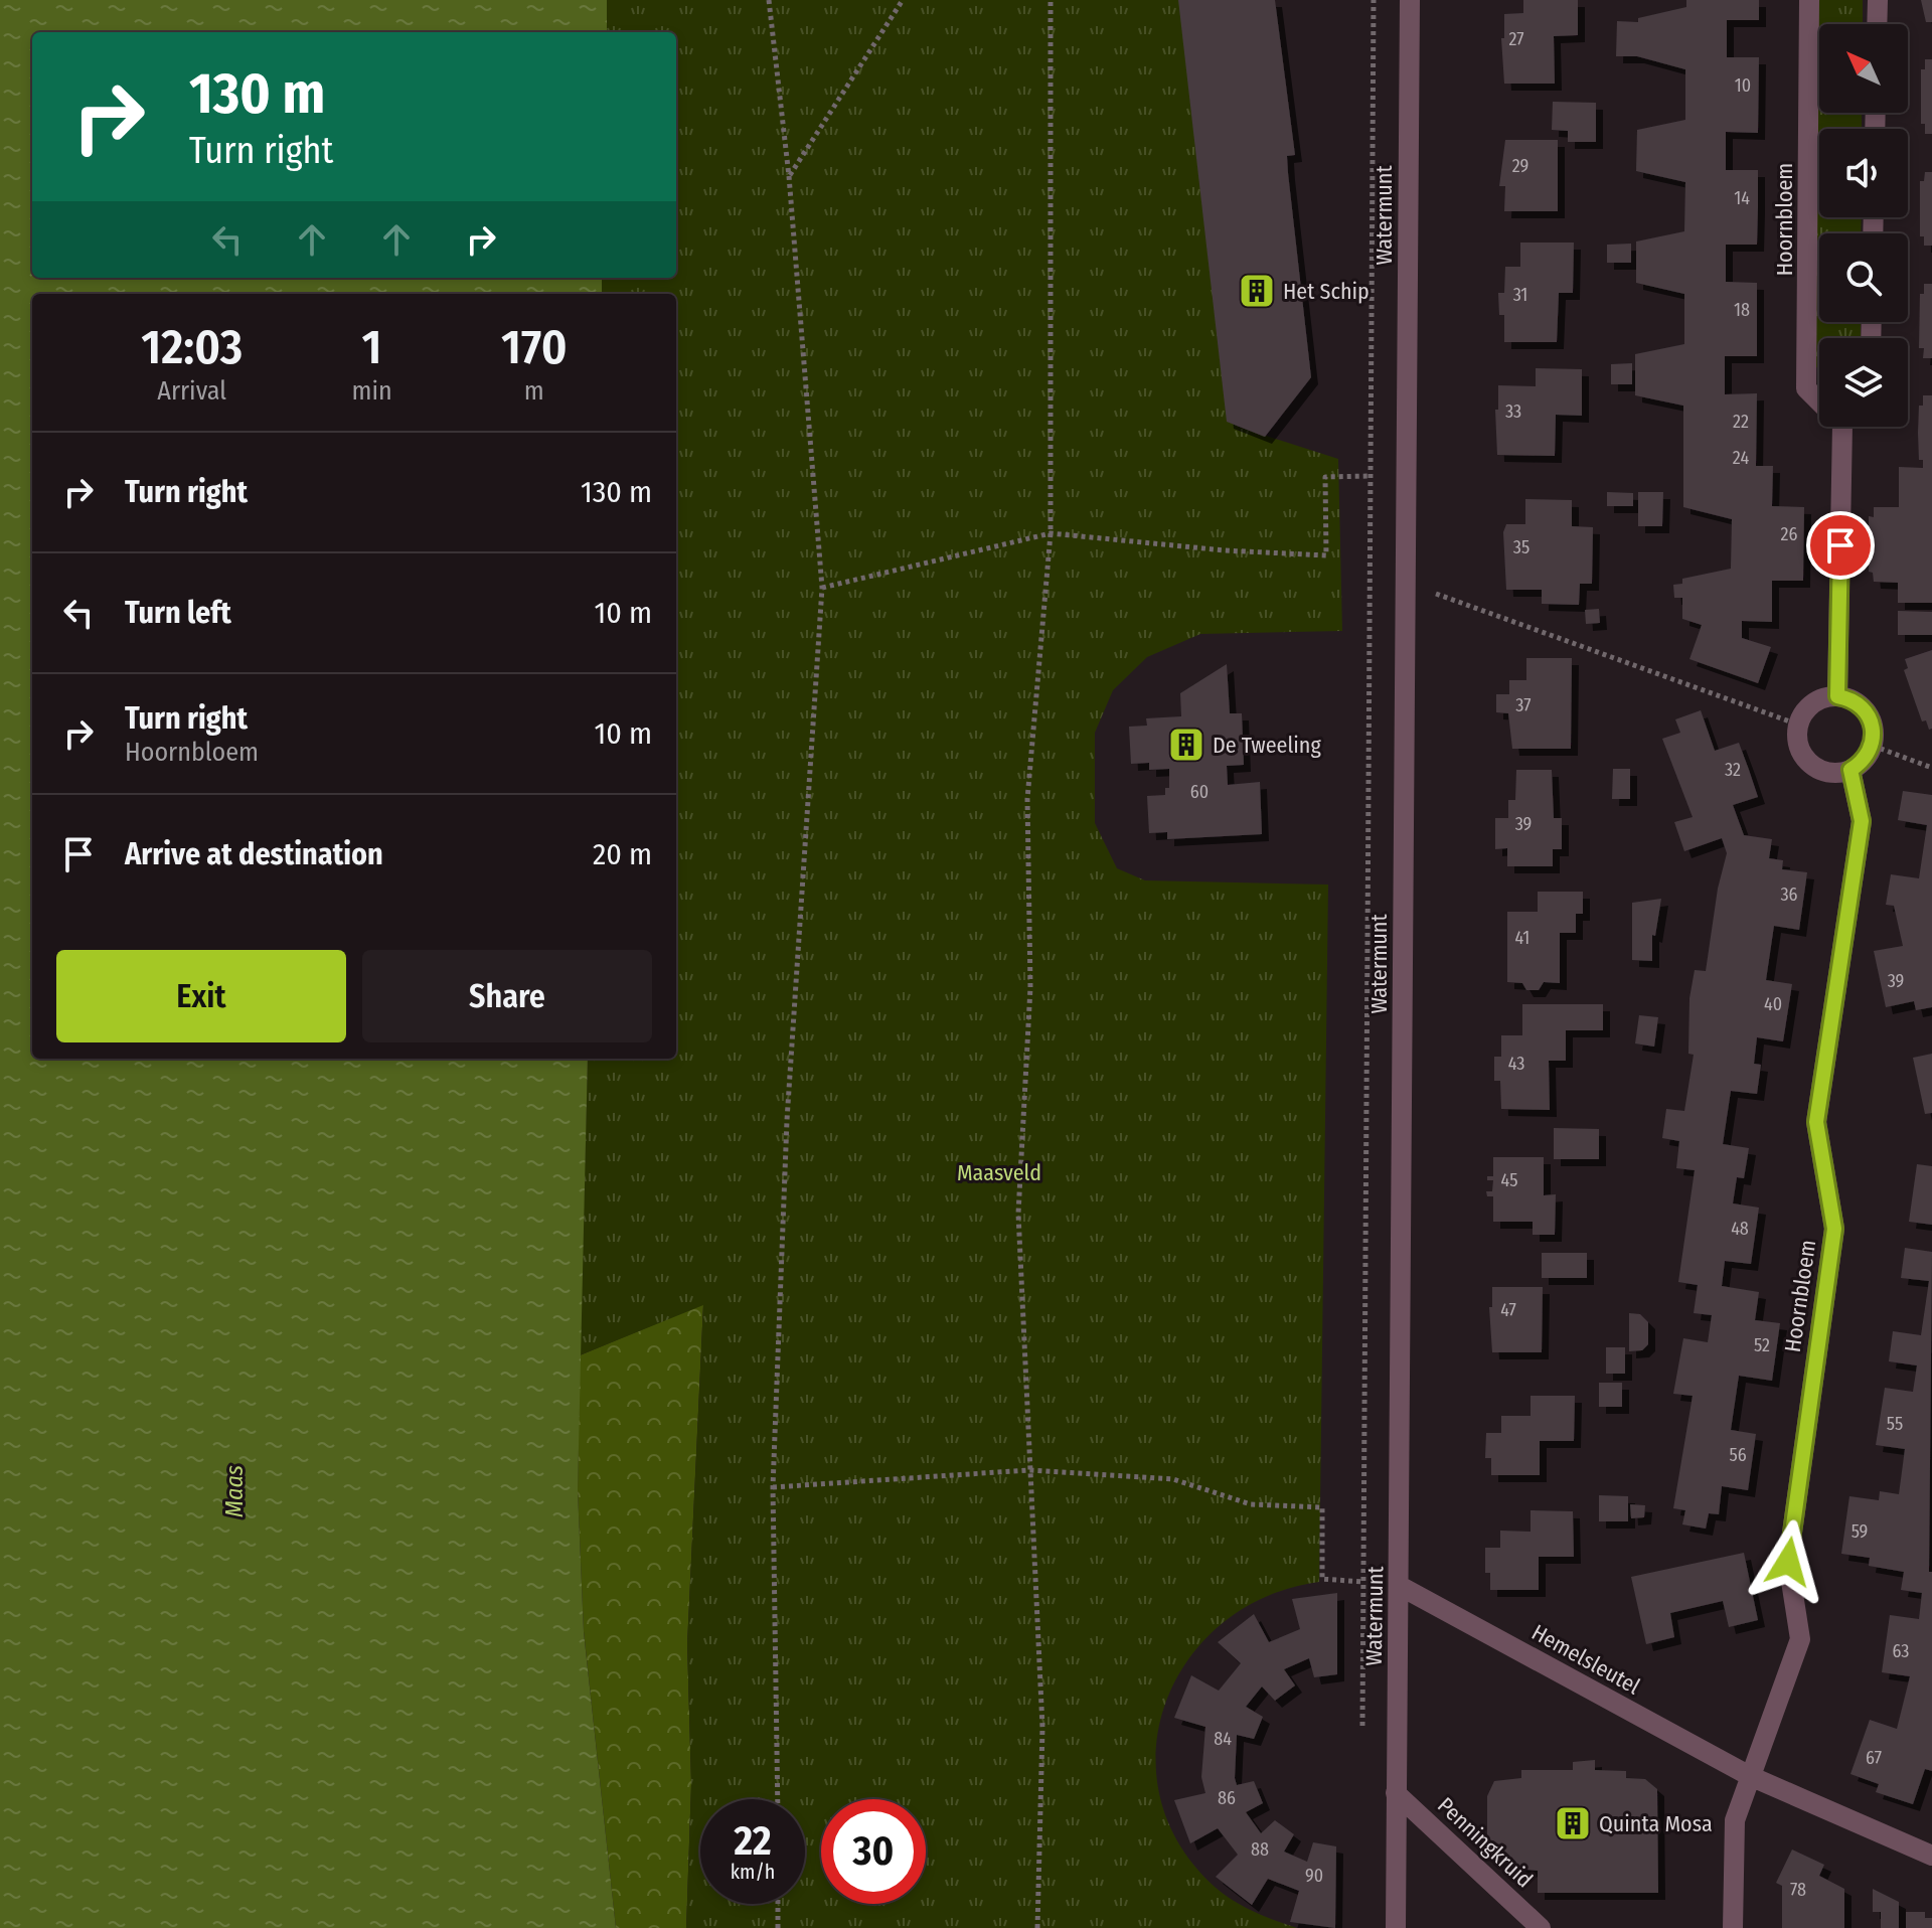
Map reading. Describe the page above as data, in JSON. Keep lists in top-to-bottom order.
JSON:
{
  "streets": {
    "street": [
      "Watermunt",
      "Hoornbloem",
      "Hemelsleutel",
      "Penningkruid"
    ]
  },
  "crossings": [
    ["Watermunt", "Hemelsleutel"],
    ["Watermunt", "Penningkruid"],
    ["Hoornbloem", "Hemelsleutel"]
  ],
  "water": ["Maas"],
  "parks": ["Maasveld"],
  "places": {
    "building": ["Het Schip", "De Tweeling", "Quinta Mosa"]
  },
  "house_numbers": [
    "27",
    "10",
    "29",
    "14",
    "31",
    "18",
    "33",
    "22",
    "24",
    "26",
    "35",
    "37",
    "32",
    "60",
    "39",
    "36",
    "41",
    "39",
    "40",
    "43",
    "45",
    "48",
    "47",
    "52",
    "55",
    "56",
    "59",
    "63",
    "84",
    "67",
    "86",
    "88",
    "90",
    "78"
  ],
  "north": "top left",
  "page": {
    "turn": ["130 m", "Turn right"],
    "eta": [
      "12:03",
      "Arrival",
      "1",
      "min",
      "170",
      "m"
    ],
    "list": [
      {
        "name": "Turn right",
        "value": "130 m"
      },
      {
        "name": "Turn left",
        "value": "10 m"
      },
      {
        "name": "Turn right",
        "note": "Hoornbloem",
        "value": "10 m"
      },
      {
        "name": "Arrive at destination",
        "value": "20 m"
      }
    ],
    "buttons": ["Exit", "Share"],
    "speed": "22 km/h",
    "limit": "30"
  }
}
